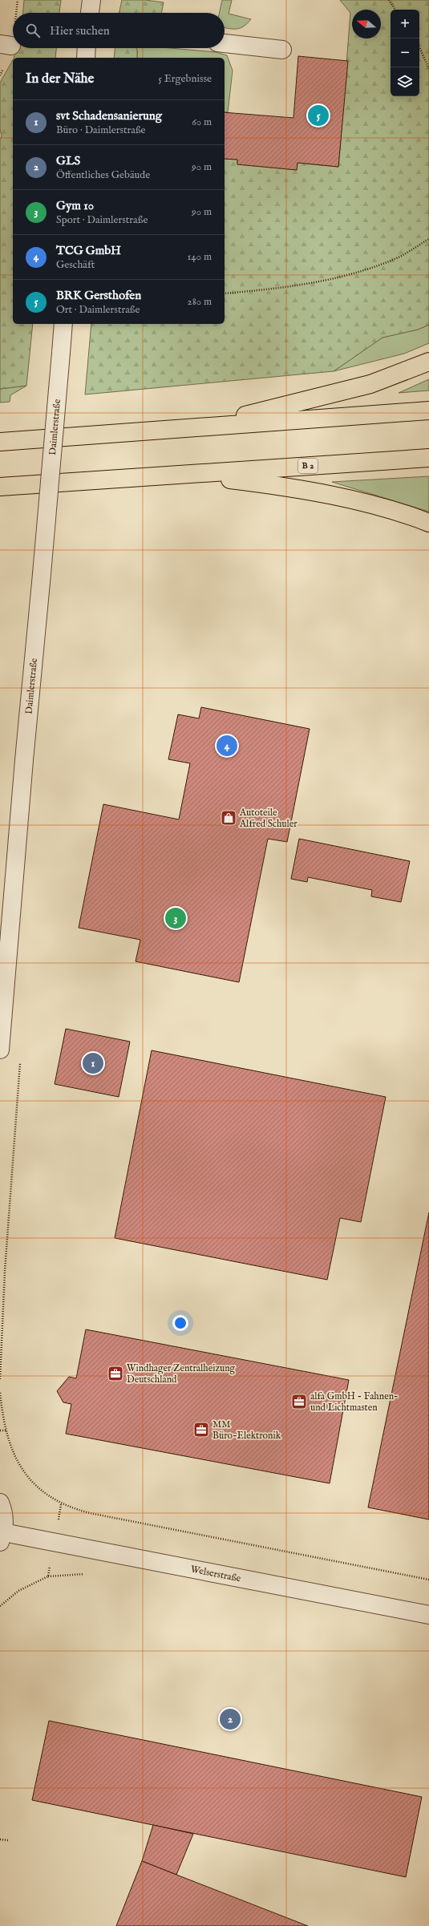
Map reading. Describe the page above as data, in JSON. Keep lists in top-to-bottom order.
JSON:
{
  "streets": {
    "highway": ["B 2"],
    "street": ["Daimlerstraße", "Welserstraße"]
  },
  "places": {
    "shop": ["Autoteile Alfred Schuler"],
    "office": ["Windhager Zentralheizung Deutschland", "alfa GmbH - Fahnen- und Lichtmasten", "MM Büro-Elektronik"]
  },
  "north": "left",
  "page": {
    "map_buttons": ["+", "−"],
    "search": "Hier suchen",
    "heading": ["In der Nähe", "5 Ergebnisse"],
    "list": [
      {
        "mark": "1",
        "name": "svt Schadensanierung",
        "note": "Büro · Daimlerstraße",
        "value": "60 m"
      },
      {
        "mark": "2",
        "name": "GLS",
        "note": "Öffentliches Gebäude",
        "value": "90 m"
      },
      {
        "mark": "3",
        "name": "Gym 10",
        "note": "Sport · Daimlerstraße",
        "value": "90 m"
      },
      {
        "mark": "4",
        "name": "TCG GmbH",
        "note": "Geschäft",
        "value": "140 m"
      },
      {
        "mark": "5",
        "name": "BRK Gersthofen",
        "note": "Ort · Daimlerstraße",
        "value": "280 m"
      }
    ],
    "pins": [
      "5",
      "4",
      "3",
      "1",
      "2"
    ]
  }
}
